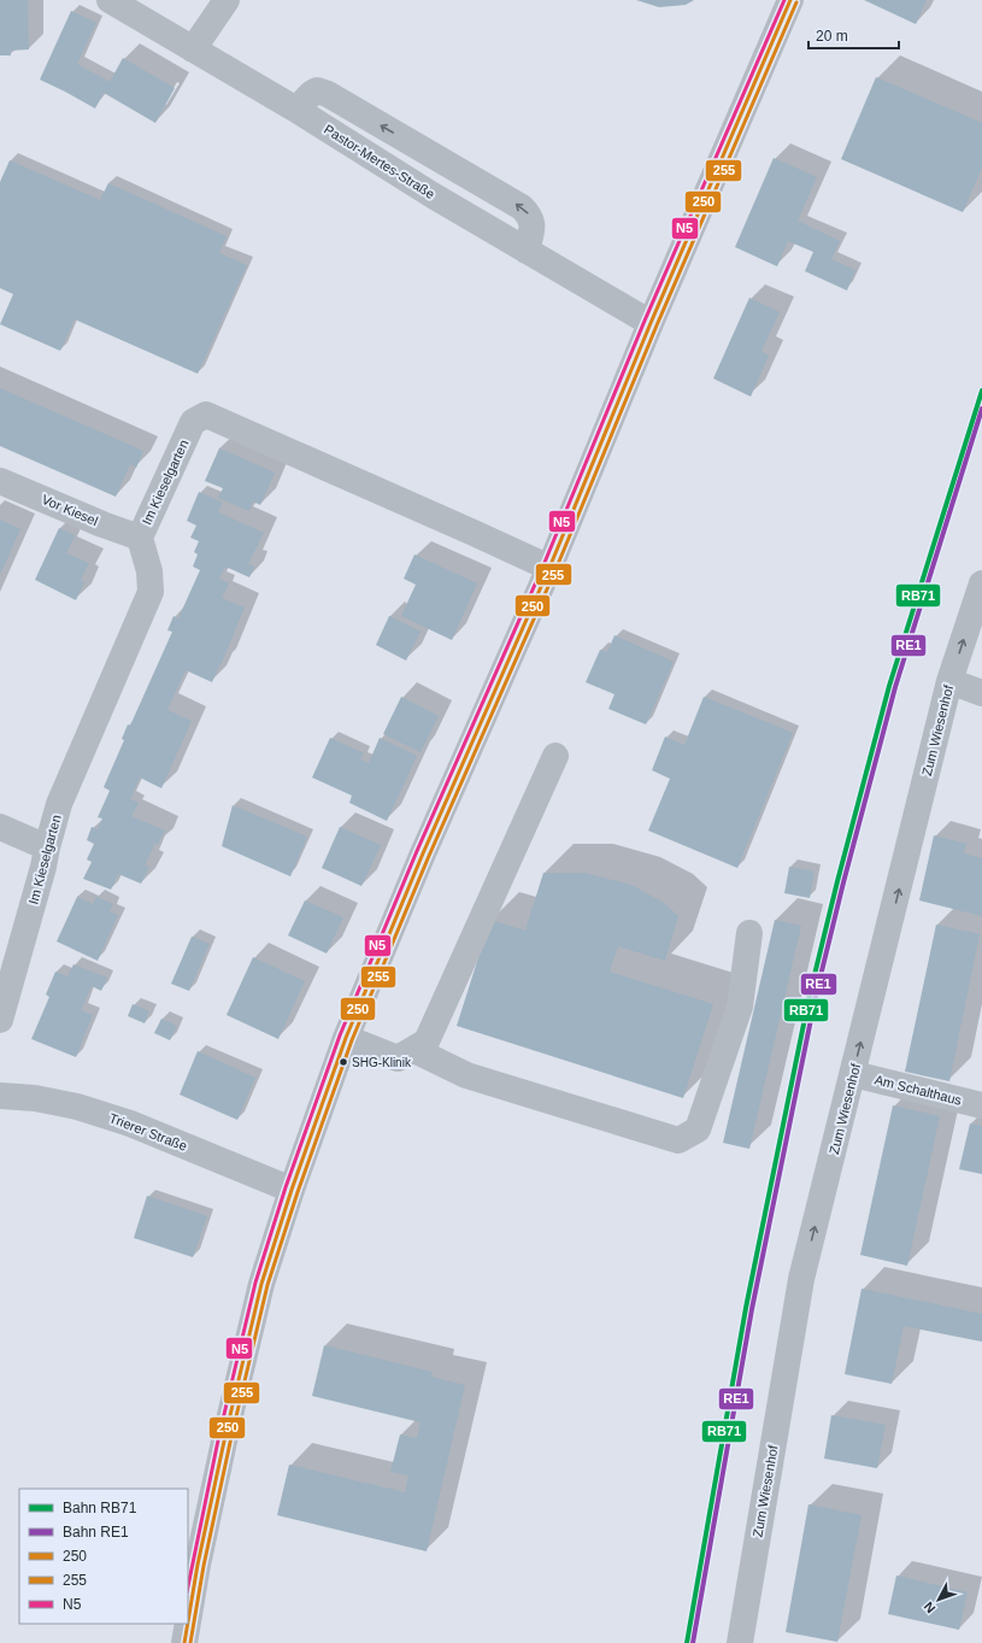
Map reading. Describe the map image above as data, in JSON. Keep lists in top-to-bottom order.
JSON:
{
  "streets": {
    "street": [
      "Pastor-Mertes-Straße",
      "Im Kieselgarten",
      "Vor Kiesel",
      "Zum Wiesenhof",
      "Am Schalthaus",
      "Trierer Straße"
    ]
  },
  "crossings": [
    ["Im Kieselgarten", "Vor Kiesel"],
    ["Zum Wiesenhof", "Am Schalthaus"]
  ],
  "one_way": ["Zum Wiesenhof"],
  "places": ["SHG-Klinik"],
  "lines": [
    "transit line 250",
    "transit line N5",
    "transit line 255",
    "rail line RB71",
    "rail line RE1"
  ],
  "legend": [
    "Bahn RB71",
    "Bahn RE1",
    "250",
    "255",
    "N5"
  ],
  "scale_bar": "20 m",
  "north": "bottom left"
}
